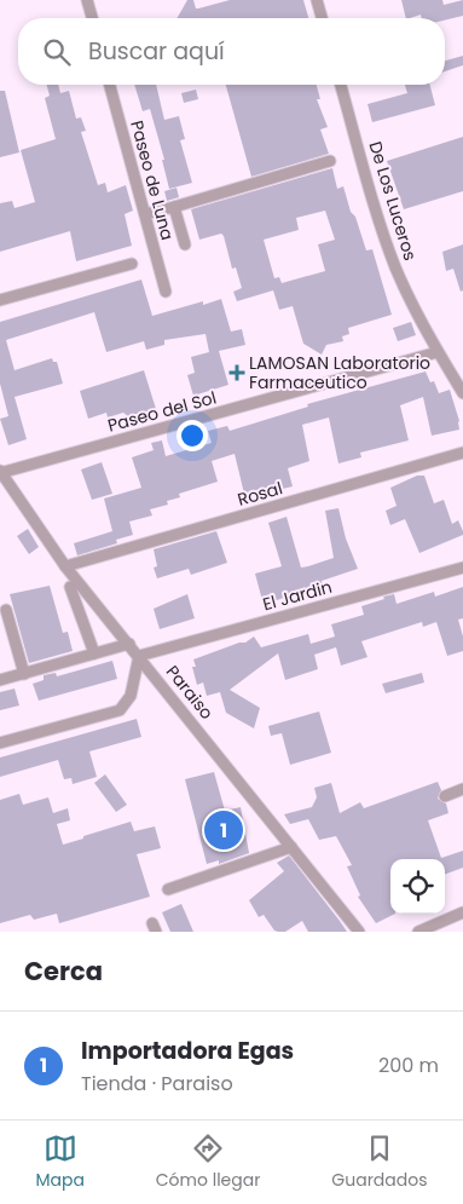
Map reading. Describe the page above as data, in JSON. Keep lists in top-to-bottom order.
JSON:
{
  "streets": {
    "street": [
      "Paseo de Luna",
      "De Los Luceros",
      "Paseo del Sol",
      "Rosal",
      "El Jardin",
      "Paraiso"
    ]
  },
  "crossings": [
    ["De Los Luceros", "Paseo del Sol"],
    ["Paseo del Sol", "Paraiso"],
    ["Rosal", "Paraiso"],
    ["El Jardin", "Paraiso"]
  ],
  "places": {
    "health": ["LAMOSAN Laboratorio Farmaceutico"]
  },
  "page": {
    "search": "Buscar aquí",
    "pins": "1",
    "heading": "Cerca",
    "list": [
      {
        "mark": "1",
        "name": "Importadora Egas",
        "note": "Tienda · Paraiso",
        "value": "200 m"
      }
    ],
    "nav": ["Mapa", "Cómo llegar", "Guardados"]
  }
}
